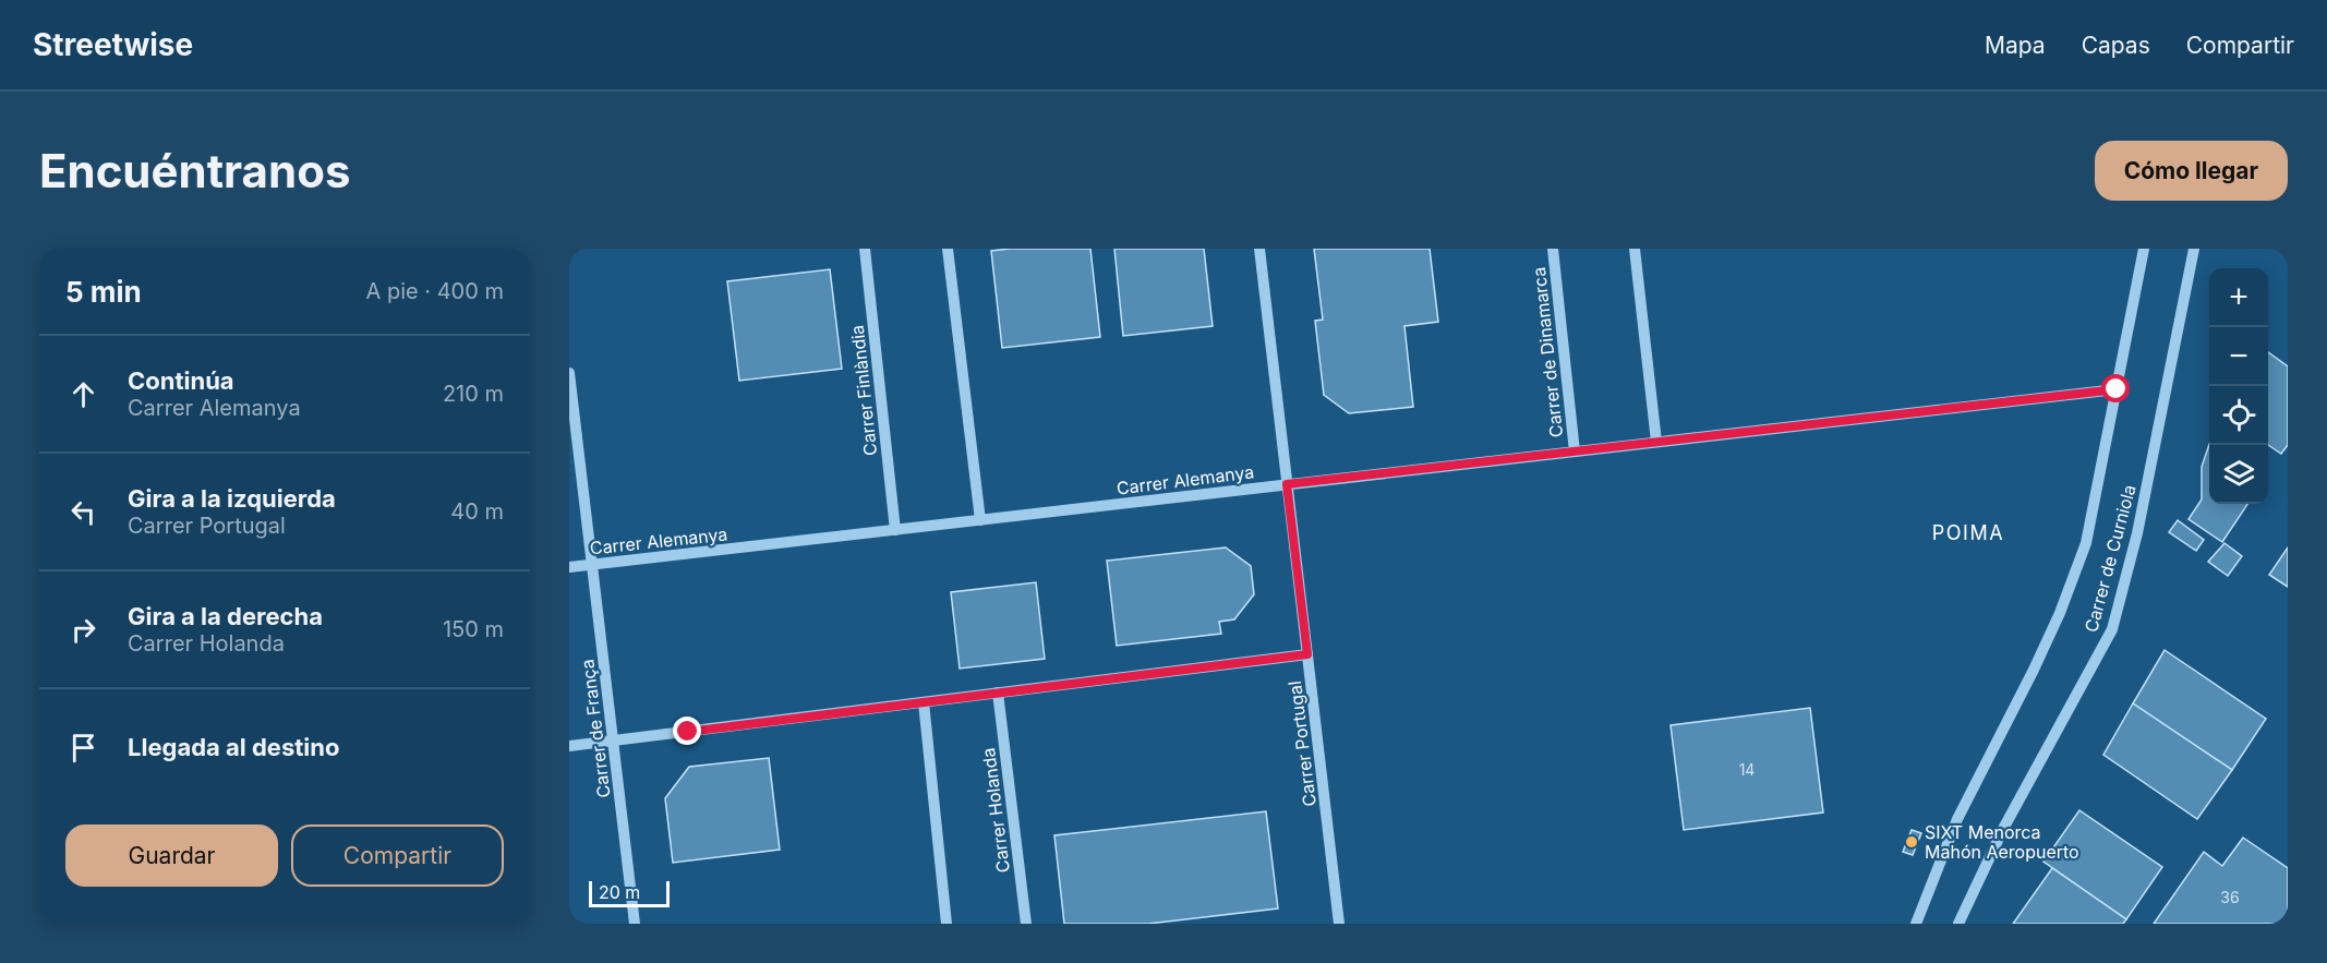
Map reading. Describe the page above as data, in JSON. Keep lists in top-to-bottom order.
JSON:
{
  "streets": {
    "street": [
      "Carrer de Dinamarca",
      "Carrer Finlàndia",
      "Carrer Alemanya",
      "Carrer de Curniola",
      "Carrer de França",
      "Carrer Portugal",
      "Carrer Holanda"
    ]
  },
  "crossings": [
    ["Carrer de Dinamarca", "Carrer Alemanya"],
    ["Carrer Finlàndia", "Carrer Alemanya"],
    ["Carrer Alemanya", "Carrer de França"],
    ["Carrer Alemanya", "Carrer Portugal"]
  ],
  "districts": ["POIMA"],
  "places": ["SIXT Menorca Mahón Aeropuerto"],
  "house_numbers": ["14", "36"],
  "scale_bar": "20 m",
  "page": {
    "header": "Streetwise",
    "nav": ["Mapa", "Capas", "Compartir"],
    "buttons": [
      "Cómo llegar",
      ["Guardar", "Compartir"]
    ],
    "title": "Encuéntranos",
    "heading": ["5 min", "A pie · 400 m"],
    "map_buttons": ["+", "−"],
    "list": [
      ["Continúa", "Carrer Alemanya", "210 m"],
      ["Gira a la izquierda", "Carrer Portugal", "40 m"],
      ["Gira a la derecha", "Carrer Holanda", "150 m"],
      "Llegada al destino"
    ],
    "scale": "20 m"
  }
}
